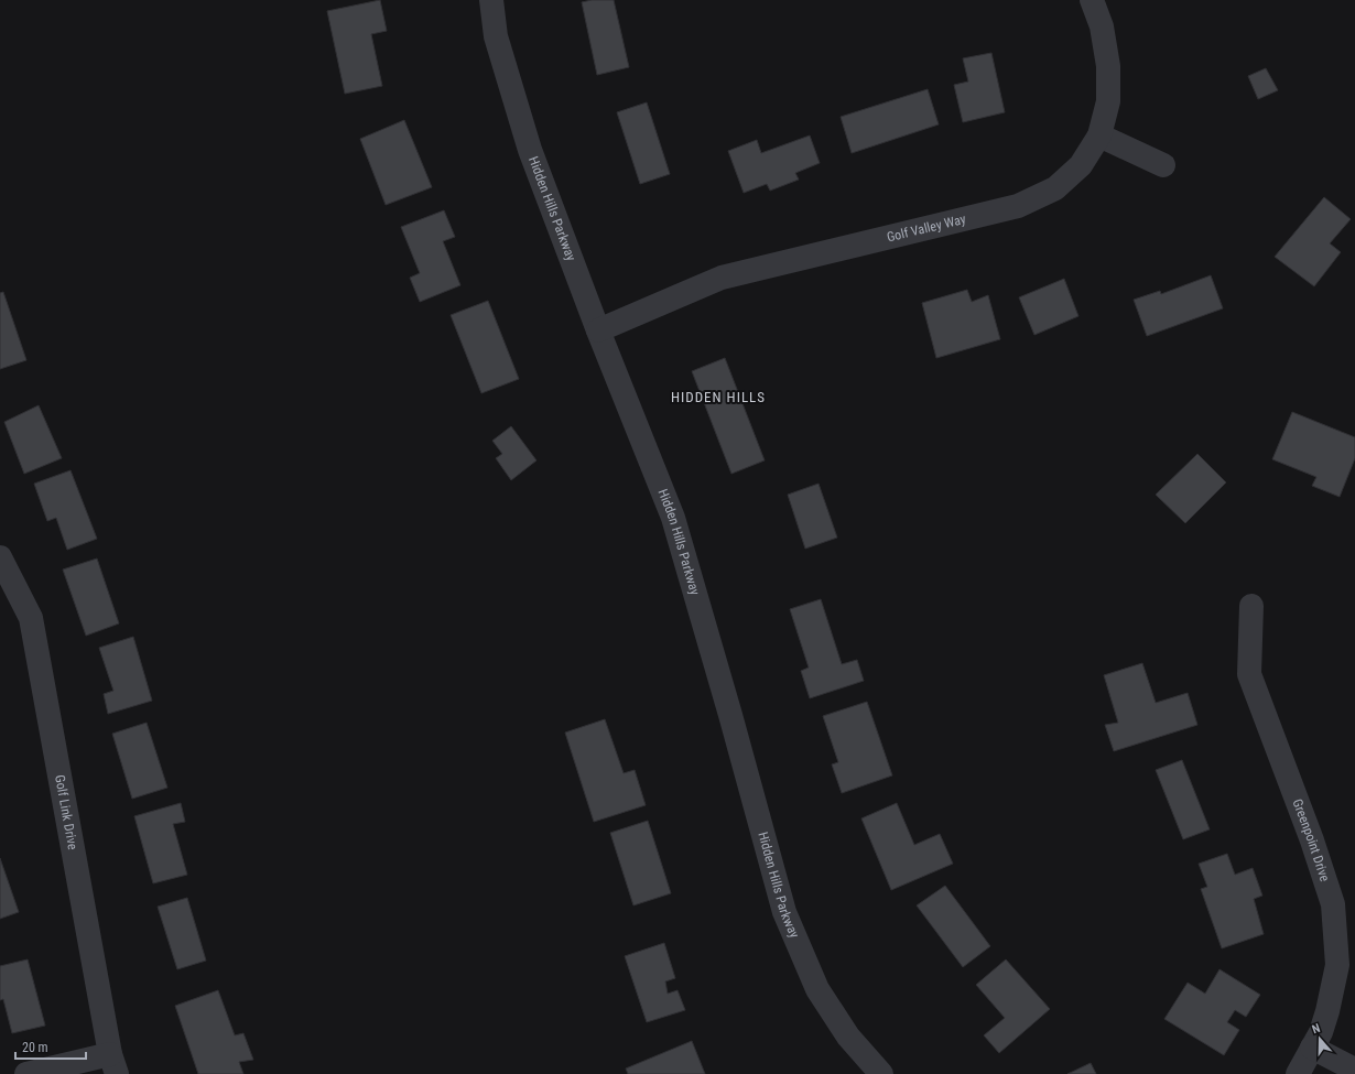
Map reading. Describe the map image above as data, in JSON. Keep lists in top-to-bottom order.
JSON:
{
  "streets": {
    "street": [
      "Hidden Hills Parkway",
      "Golf Valley Way",
      "Golf Link Drive",
      "Greenpoint Drive"
    ]
  },
  "crossings": [
    ["Hidden Hills Parkway", "Golf Valley Way"]
  ],
  "districts": ["HIDDEN HILLS"],
  "scale_bar": "20 m",
  "north": "top"
}
